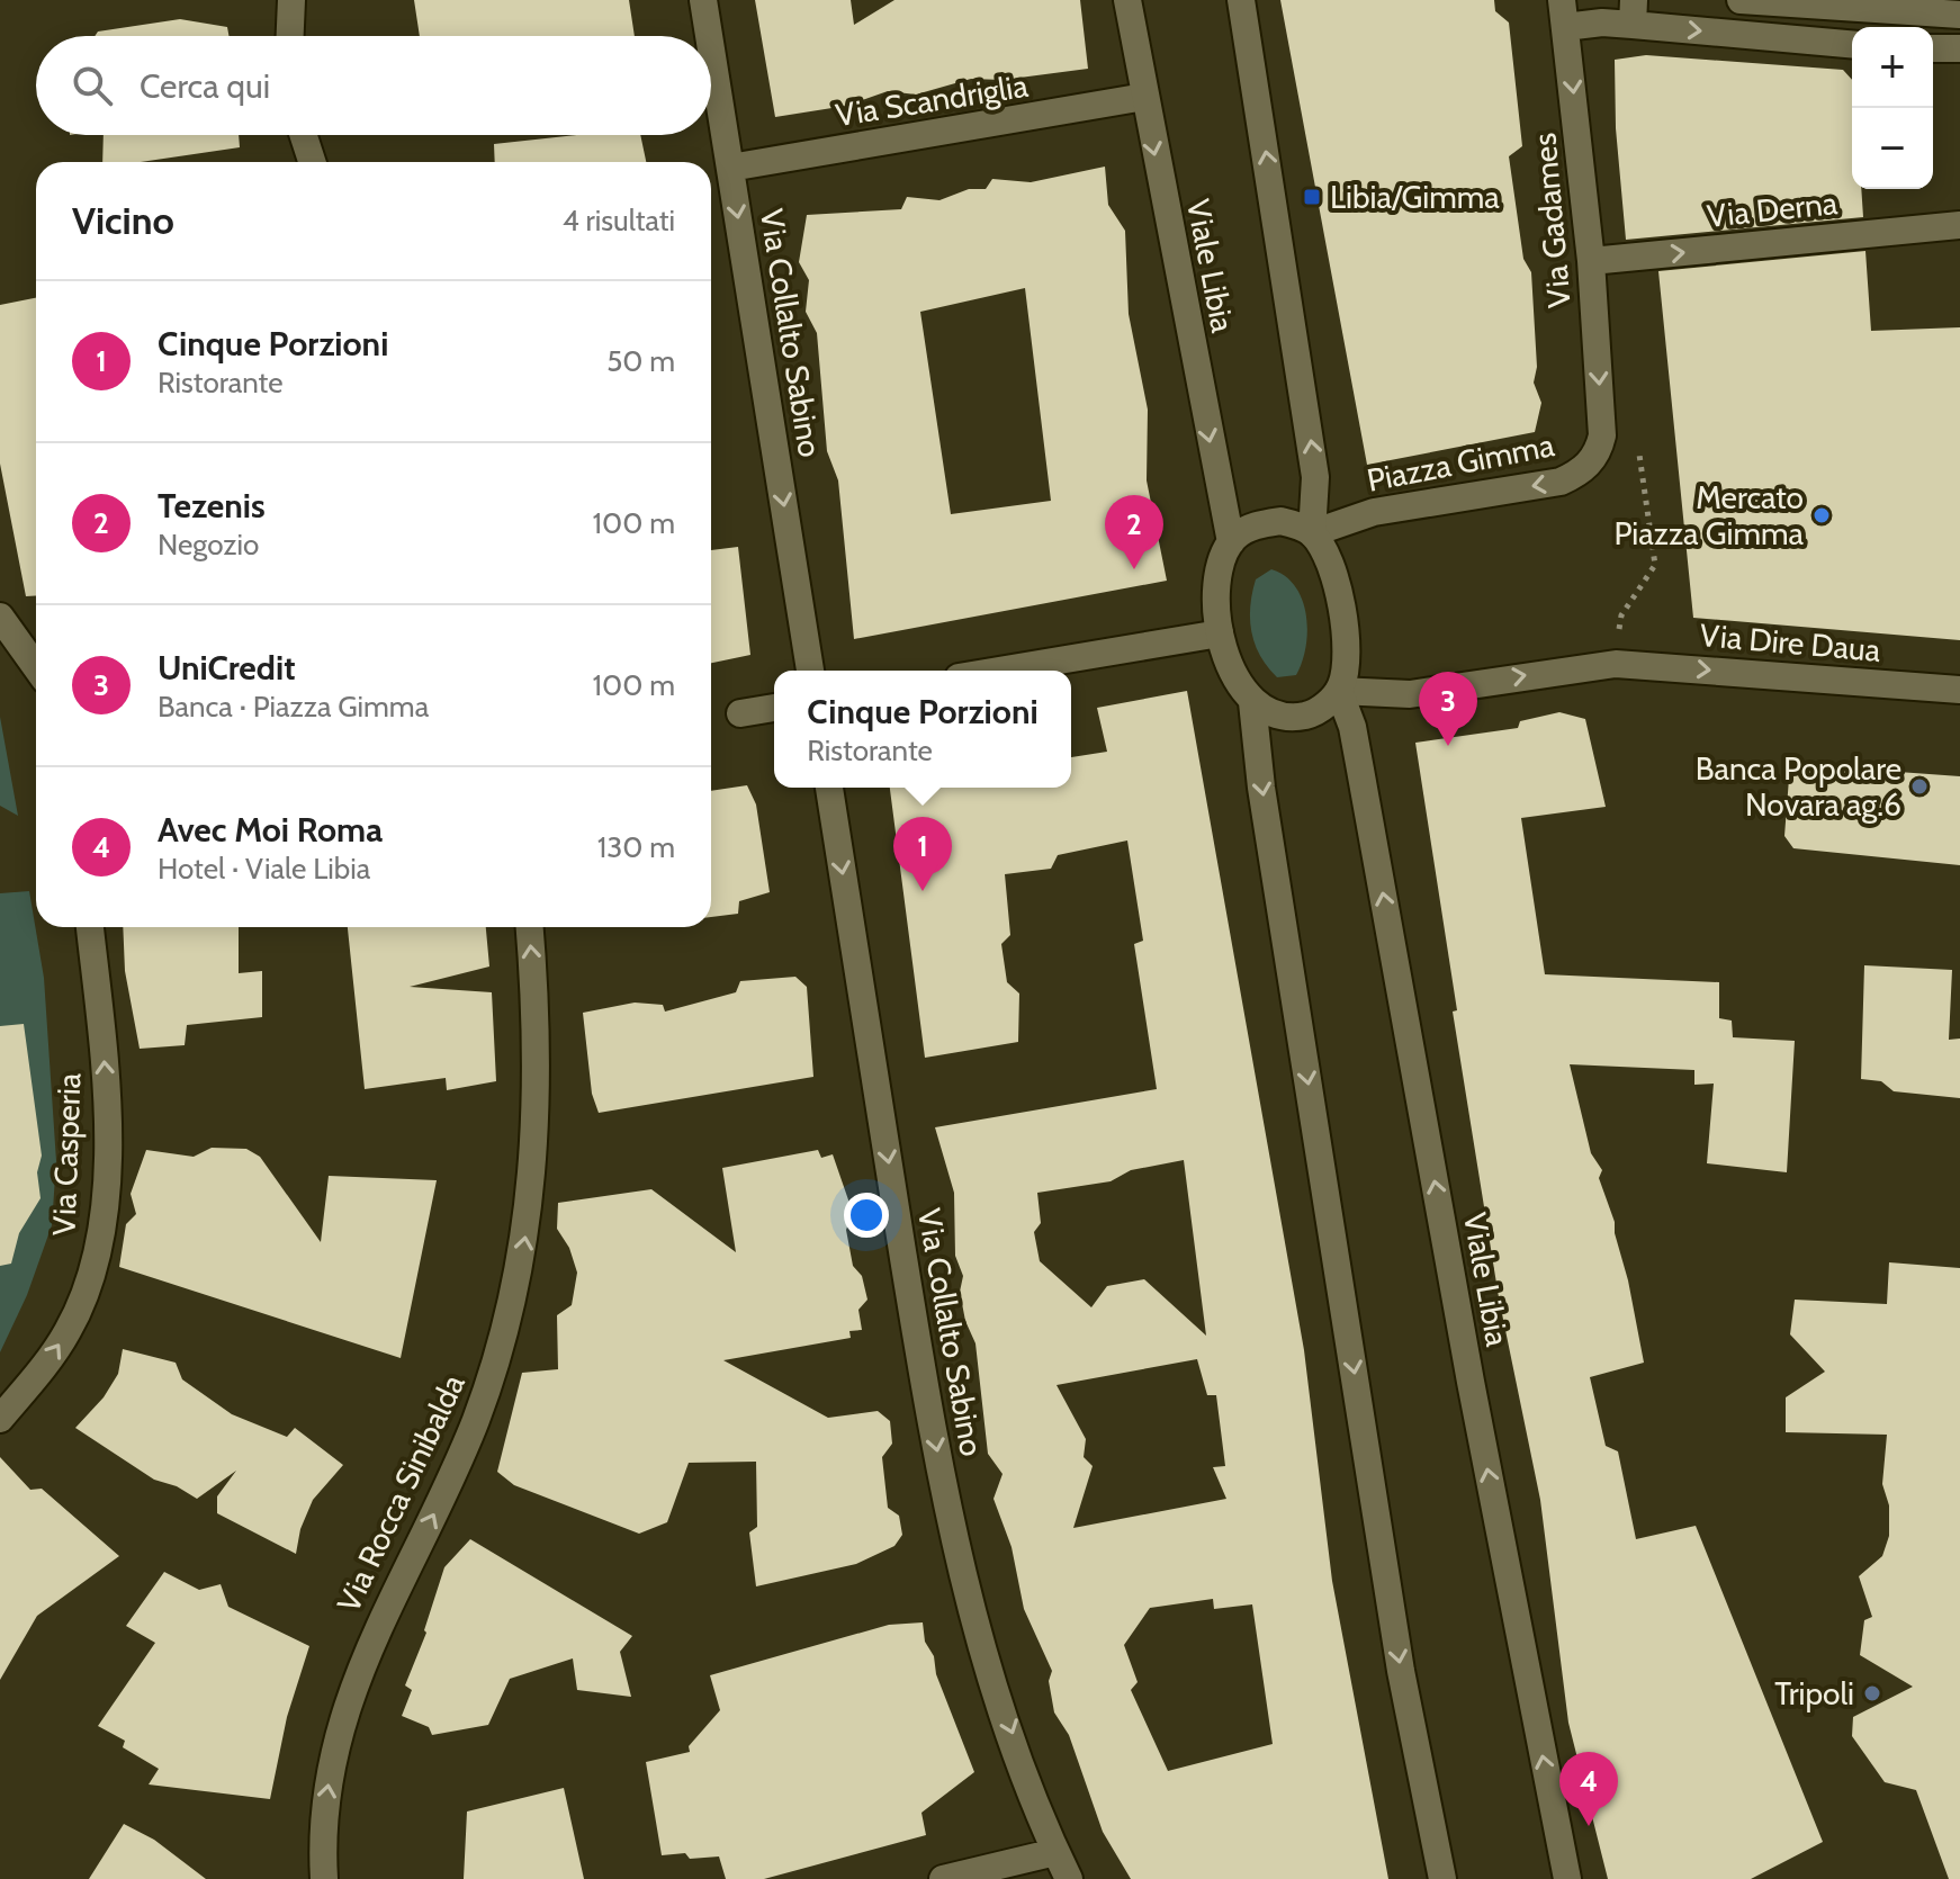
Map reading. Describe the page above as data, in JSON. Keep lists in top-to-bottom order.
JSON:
{
  "streets": {
    "street": [
      "Via Scandriglia",
      "Via Derna",
      "Via Gadames",
      "Viale Libia",
      "Via Collalto Sabino",
      "Piazza Gimma",
      "Via Dire Daua",
      "Via Casperia",
      "Via Rocca Sinibalda"
    ]
  },
  "crossings": [
    ["Via Scandriglia", "Viale Libia"],
    ["Via Scandriglia", "Via Collalto Sabino"],
    ["Via Derna", "Via Gadames"],
    ["Via Gadames", "Piazza Gimma"],
    ["Viale Libia", "Piazza Gimma"]
  ],
  "one_way": [
    "Via Gadames",
    "Via Collalto Sabino",
    "Via Dire Daua",
    "Via Casperia",
    "Via Rocca Sinibalda"
  ],
  "places": {
    "transit": ["Libia/Gimma"],
    "other": ["Mercato Piazza Gimma", "Banca Popolare Novara ag.6", "Tripoli"]
  },
  "page": {
    "map_buttons": ["+", "−"],
    "search": "Cerca qui",
    "heading": ["Vicino", "4 risultati"],
    "list": [
      {
        "mark": "1",
        "name": "Cinque Porzioni",
        "note": "Ristorante",
        "value": "50 m"
      },
      {
        "mark": "2",
        "name": "Tezenis",
        "note": "Negozio",
        "value": "100 m"
      },
      {
        "mark": "3",
        "name": "UniCredit",
        "note": "Banca · Piazza Gimma",
        "value": "100 m"
      },
      {
        "mark": "4",
        "name": "Avec Moi Roma",
        "note": "Hotel · Viale Libia",
        "value": "130 m"
      }
    ],
    "pins": [
      "2",
      "3",
      "1",
      "4"
    ],
    "popup": ["Cinque Porzioni", "Ristorante"]
  }
}
